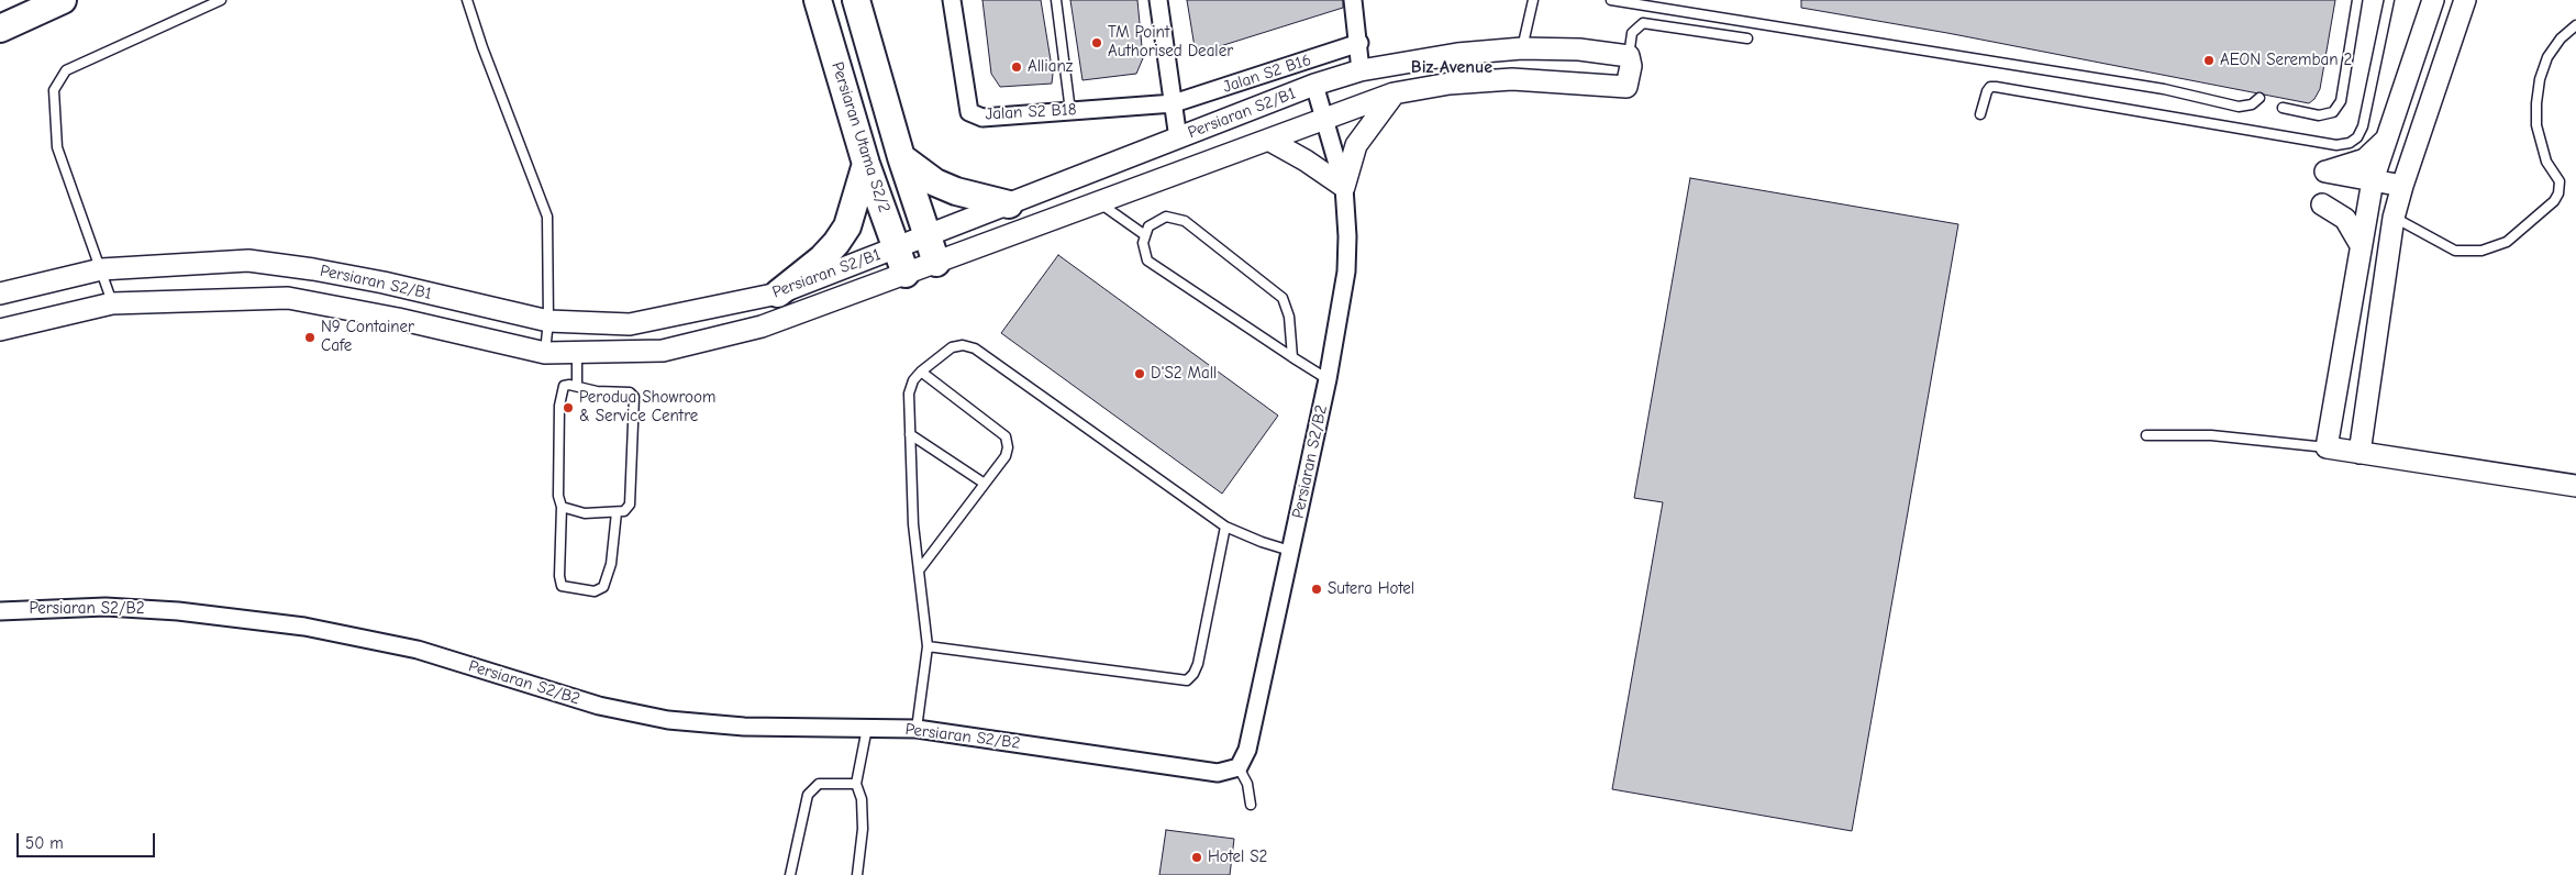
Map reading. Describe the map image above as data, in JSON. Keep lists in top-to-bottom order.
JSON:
{
  "streets": {
    "main road": ["Persiaran Utama S2/2"],
    "street": [
      "Jalan S2 B16",
      "Jalan S2 B18",
      "Persiaran S2/B1",
      "Persiaran S2/B2"
    ]
  },
  "crossings": [
    ["Jalan S2 B16", "Jalan S2 B18"],
    ["Persiaran S2/B1", "Persiaran Utama S2/2"],
    ["Persiaran S2/B1", "Persiaran S2/B2"]
  ],
  "districts": ["Biz Avenue"],
  "places": [
    "TM Point Authorised Dealer",
    "AEON Seremban 2",
    "Allianz",
    "N9 Container Cafe",
    "D'S2 Mall",
    "Perodua Showroom & Service Centre",
    "Sutera Hotel",
    "Hotel S2"
  ],
  "scale_bar": "50 m"
}
